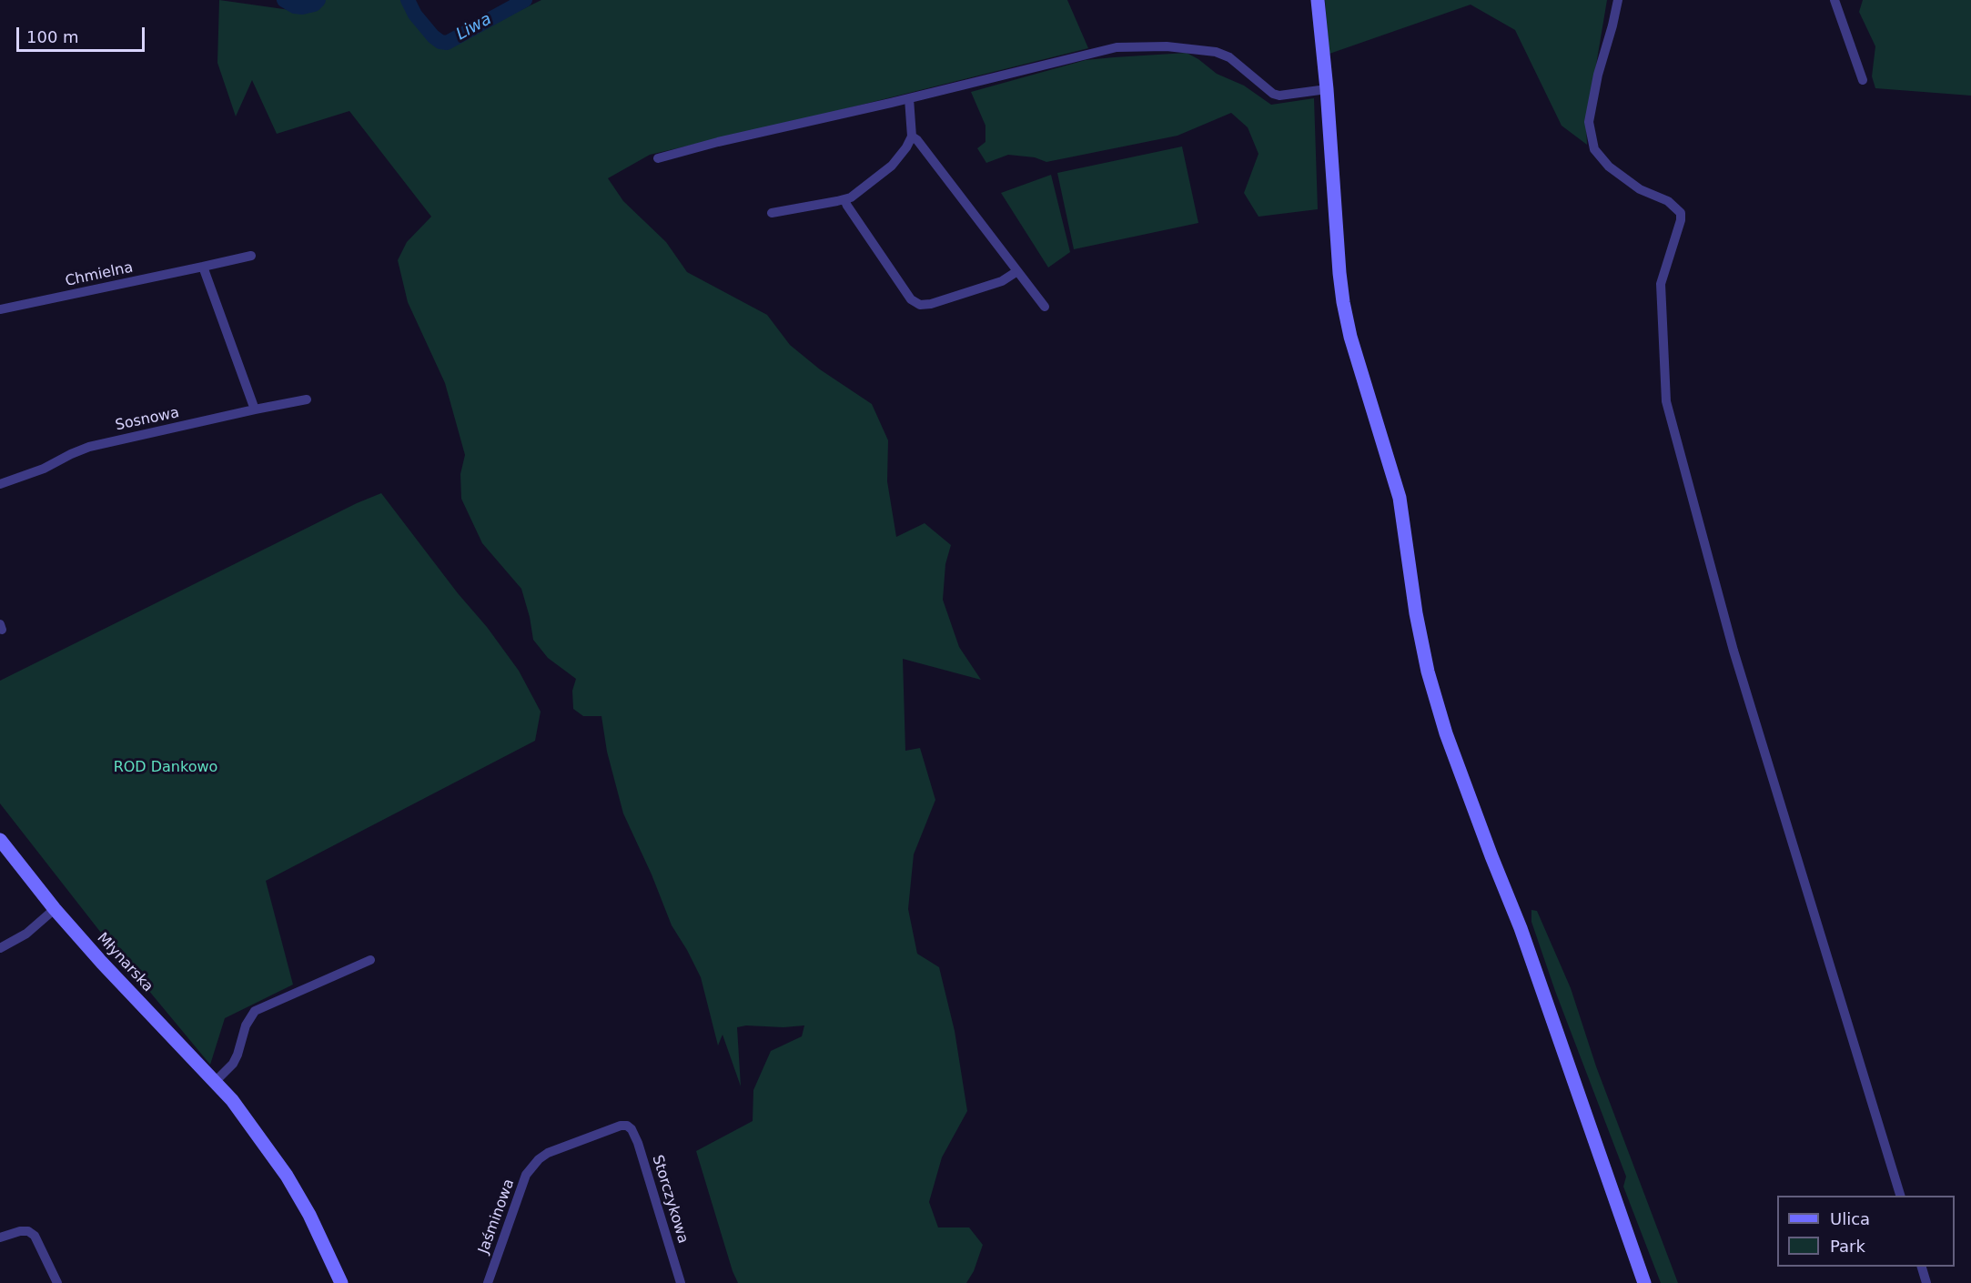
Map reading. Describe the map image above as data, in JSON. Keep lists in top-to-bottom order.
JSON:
{
  "streets": {
    "main road": ["Młynarska"],
    "street": [
      "Chmielna",
      "Sosnowa",
      "Storczykowa",
      "Jaśminowa"
    ]
  },
  "crossings": [
    ["Storczykowa", "Jaśminowa"]
  ],
  "water": ["Liwa"],
  "parks": ["ROD Dankowo"],
  "legend": ["Ulica", "Park"],
  "scale_bar": "100 m"
}
